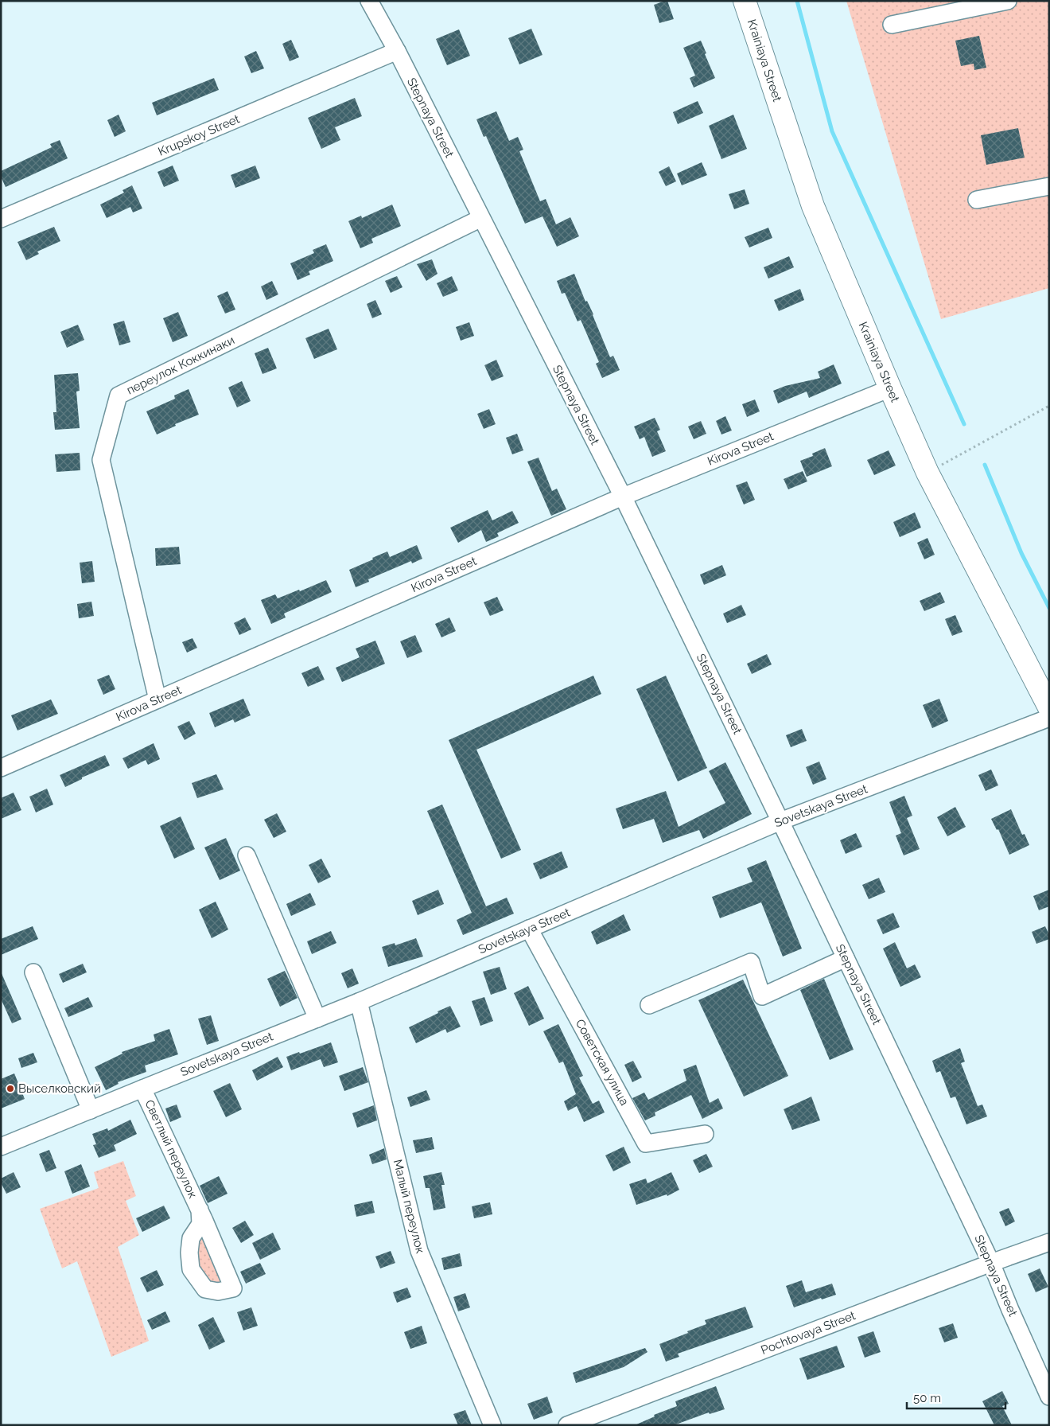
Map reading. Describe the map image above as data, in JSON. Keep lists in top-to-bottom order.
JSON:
{
  "streets": {
    "main road": ["Krainiaya Street"],
    "street": [
      "Stepnaya Street",
      "Krupskoy Street",
      "переулок Коккинаки",
      "Kirova Street",
      "Sovetskaya Street",
      "Советская улица",
      "Светлый переулок",
      "Малый переулок",
      "Pochtovaya Street"
    ]
  },
  "crossings": [
    ["Krainiaya Street", "Kirova Street"],
    ["Stepnaya Street", "Krupskoy Street"],
    ["Stepnaya Street", "переулок Коккинаки"],
    ["Stepnaya Street", "Kirova Street"],
    ["Stepnaya Street", "Sovetskaya Street"],
    ["Stepnaya Street", "Pochtovaya Street"],
    ["переулок Коккинаки", "Kirova Street"],
    ["Sovetskaya Street", "Советская улица"],
    ["Sovetskaya Street", "Светлый переулок"],
    ["Sovetskaya Street", "Малый переулок"]
  ],
  "places": ["Выселковский"],
  "scale_bar": "50 m"
}
